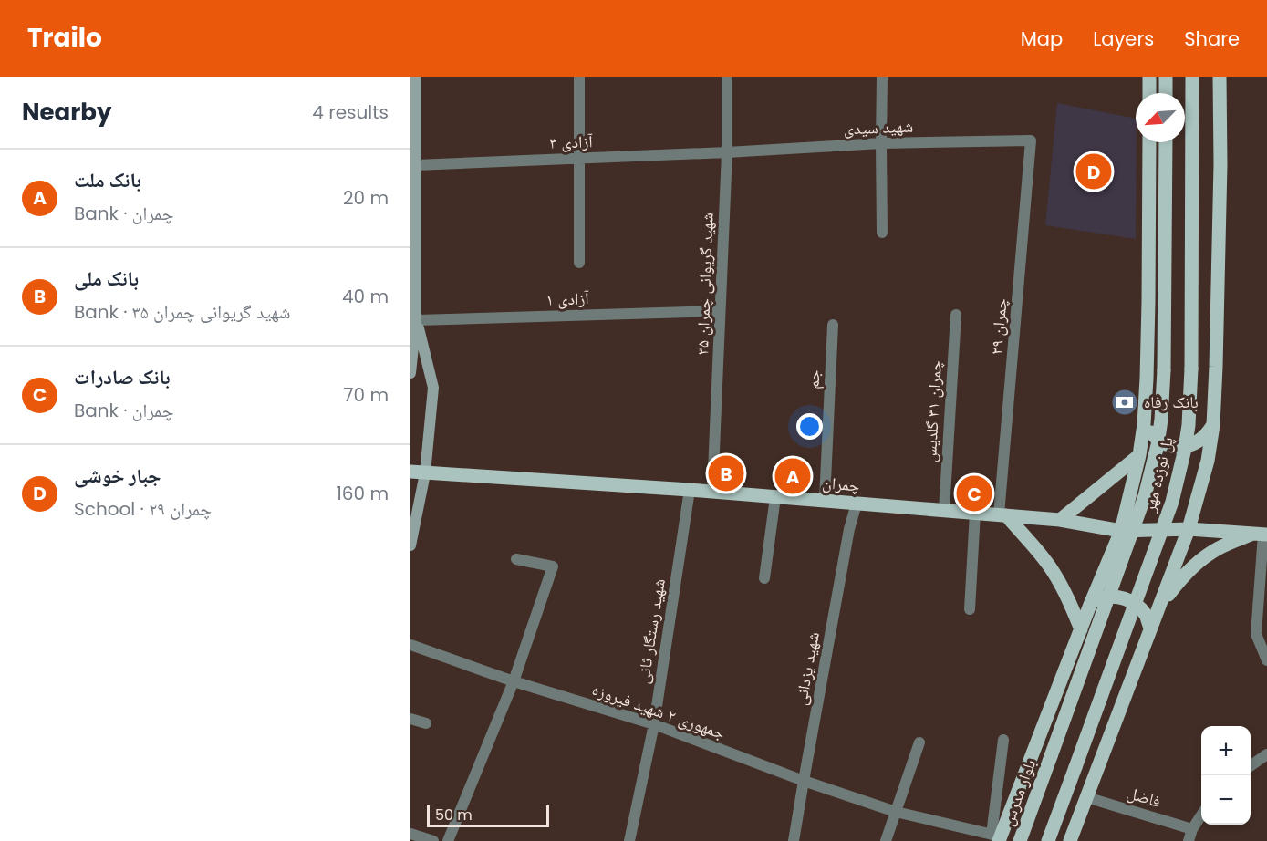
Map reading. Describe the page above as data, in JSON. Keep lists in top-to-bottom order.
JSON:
{
  "streets": {
    "main road": ["پل نوزده مهر", "چمران", "بلوار مدرس"],
    "street": [
      "شهید سیدی",
      "آزادی ۳",
      "شهید گریوانی چمران ۳۵",
      "آزادی ۱",
      "چمران ۲۹",
      "جم",
      "چمران ۳۱ گلدیس",
      "شهید رستگار ثانی",
      "شهید یزدانی",
      "جمهوری ۲ شهید فیروزه",
      "فاضل"
    ]
  },
  "crossings": [
    ["شهید سیدی", "آزادی ۳"],
    ["شهید سیدی", "شهید گریوانی چمران ۳۵"],
    ["شهید سیدی", "چمران ۲۹"],
    ["آزادی ۳", "شهید گریوانی چمران ۳۵"],
    ["شهید گریوانی چمران ۳۵", "آزادی ۱"],
    ["شهید گریوانی چمران ۳۵", "چمران"],
    ["چمران ۲۹", "چمران"],
    ["جم", "چمران"],
    ["چمران ۳۱ گلدیس", "چمران"],
    ["پل نوزده مهر", "بلوار مدرس"],
    ["چمران", "شهید رستگار ثانی"],
    ["چمران", "شهید یزدانی"],
    ["شهید رستگار ثانی", "جمهوری ۲ شهید فیروزه"],
    ["شهید یزدانی", "جمهوری ۲ شهید فیروزه"]
  ],
  "places": {
    "bank": ["بانک رفاه"]
  },
  "scale_bar": "50 m",
  "north": "bottom left",
  "page": {
    "header": "Trailo",
    "nav": ["Map", "Layers", "Share"],
    "heading": ["Nearby", "4 results"],
    "list": [
      {
        "mark": "A",
        "name": "بانک ملت",
        "note": "Bank · چمران",
        "value": "20 m"
      },
      {
        "mark": "B",
        "name": "بانک ملی",
        "note": "Bank · شهید گریوانی چمران ۳۵",
        "value": "40 m"
      },
      {
        "mark": "C",
        "name": "بانک صادرات",
        "note": "Bank · چمران",
        "value": "70 m"
      },
      {
        "mark": "D",
        "name": "جبار خوشی",
        "note": "School · چمران ۲۹",
        "value": "160 m"
      }
    ],
    "pins": [
      "D",
      "B",
      "A",
      "C"
    ],
    "map_buttons": ["+", "−"],
    "scale": "50 m"
  }
}
